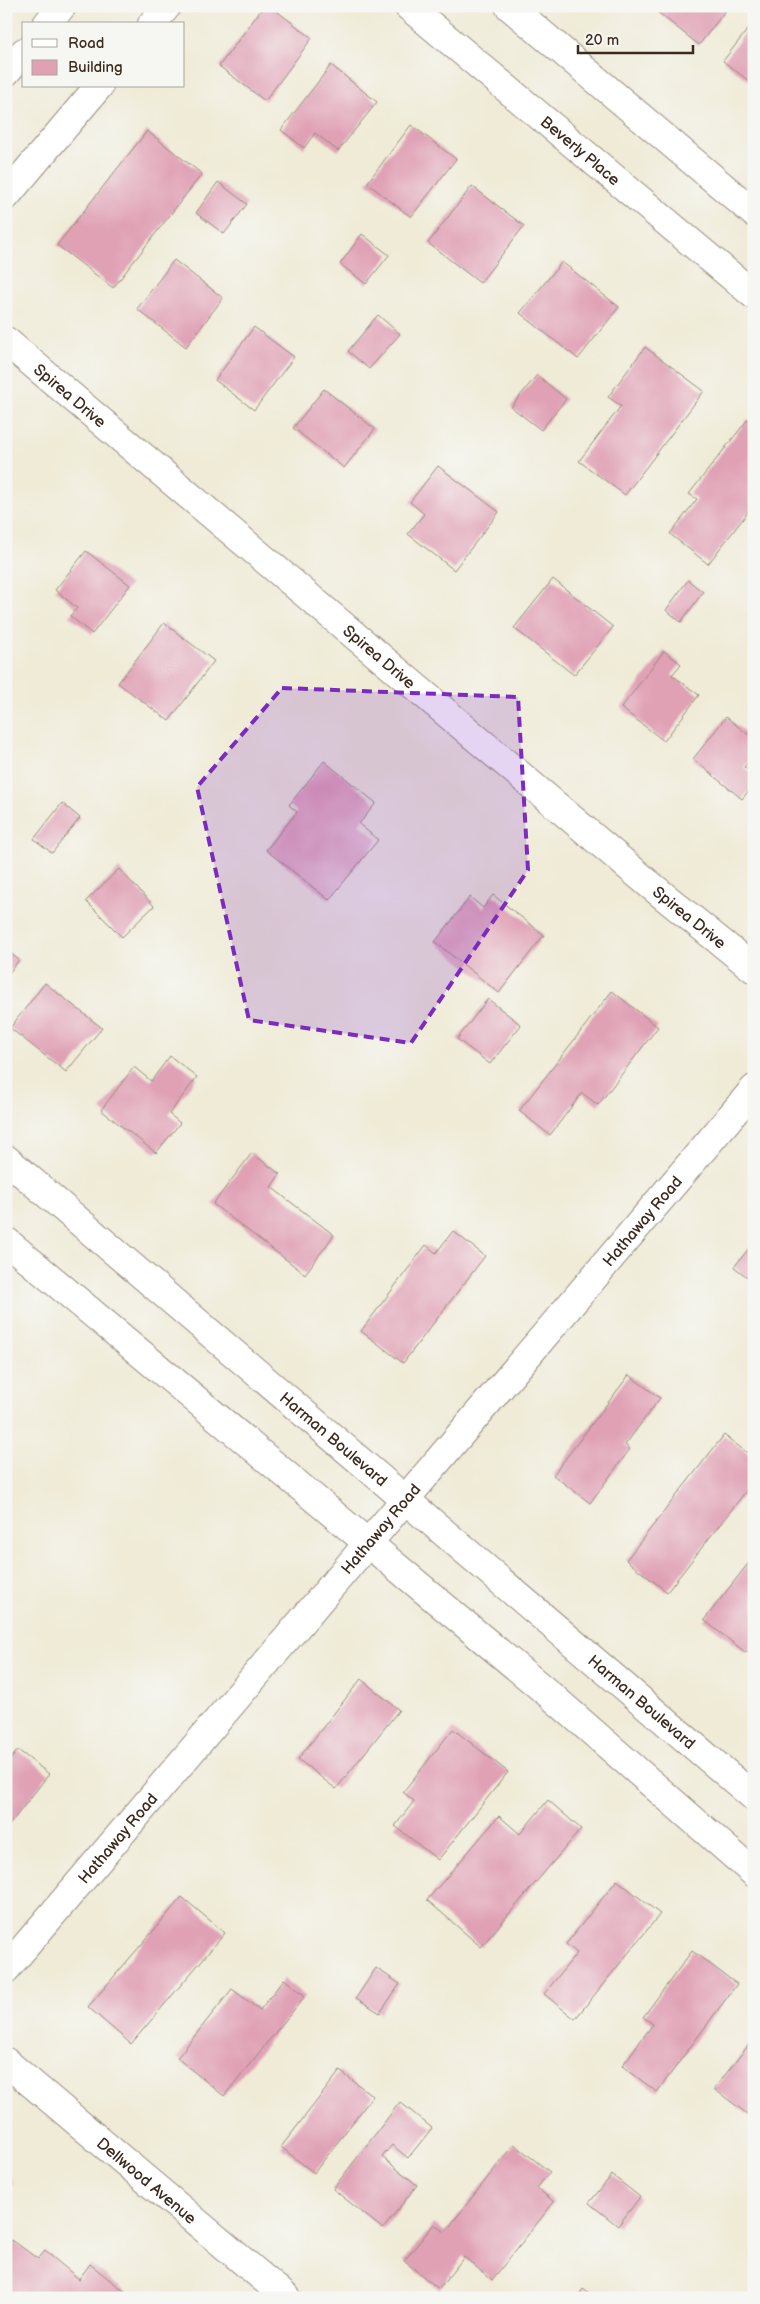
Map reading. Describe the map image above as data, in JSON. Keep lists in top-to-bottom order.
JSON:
{
  "streets": {
    "street": [
      "Beverly Place",
      "Spirea Drive",
      "Hathaway Road",
      "Harman Boulevard",
      "Dellwood Avenue"
    ]
  },
  "crossings": [
    ["Hathaway Road", "Harman Boulevard"]
  ],
  "legend": ["Road", "Building"],
  "scale_bar": "20 m"
}
